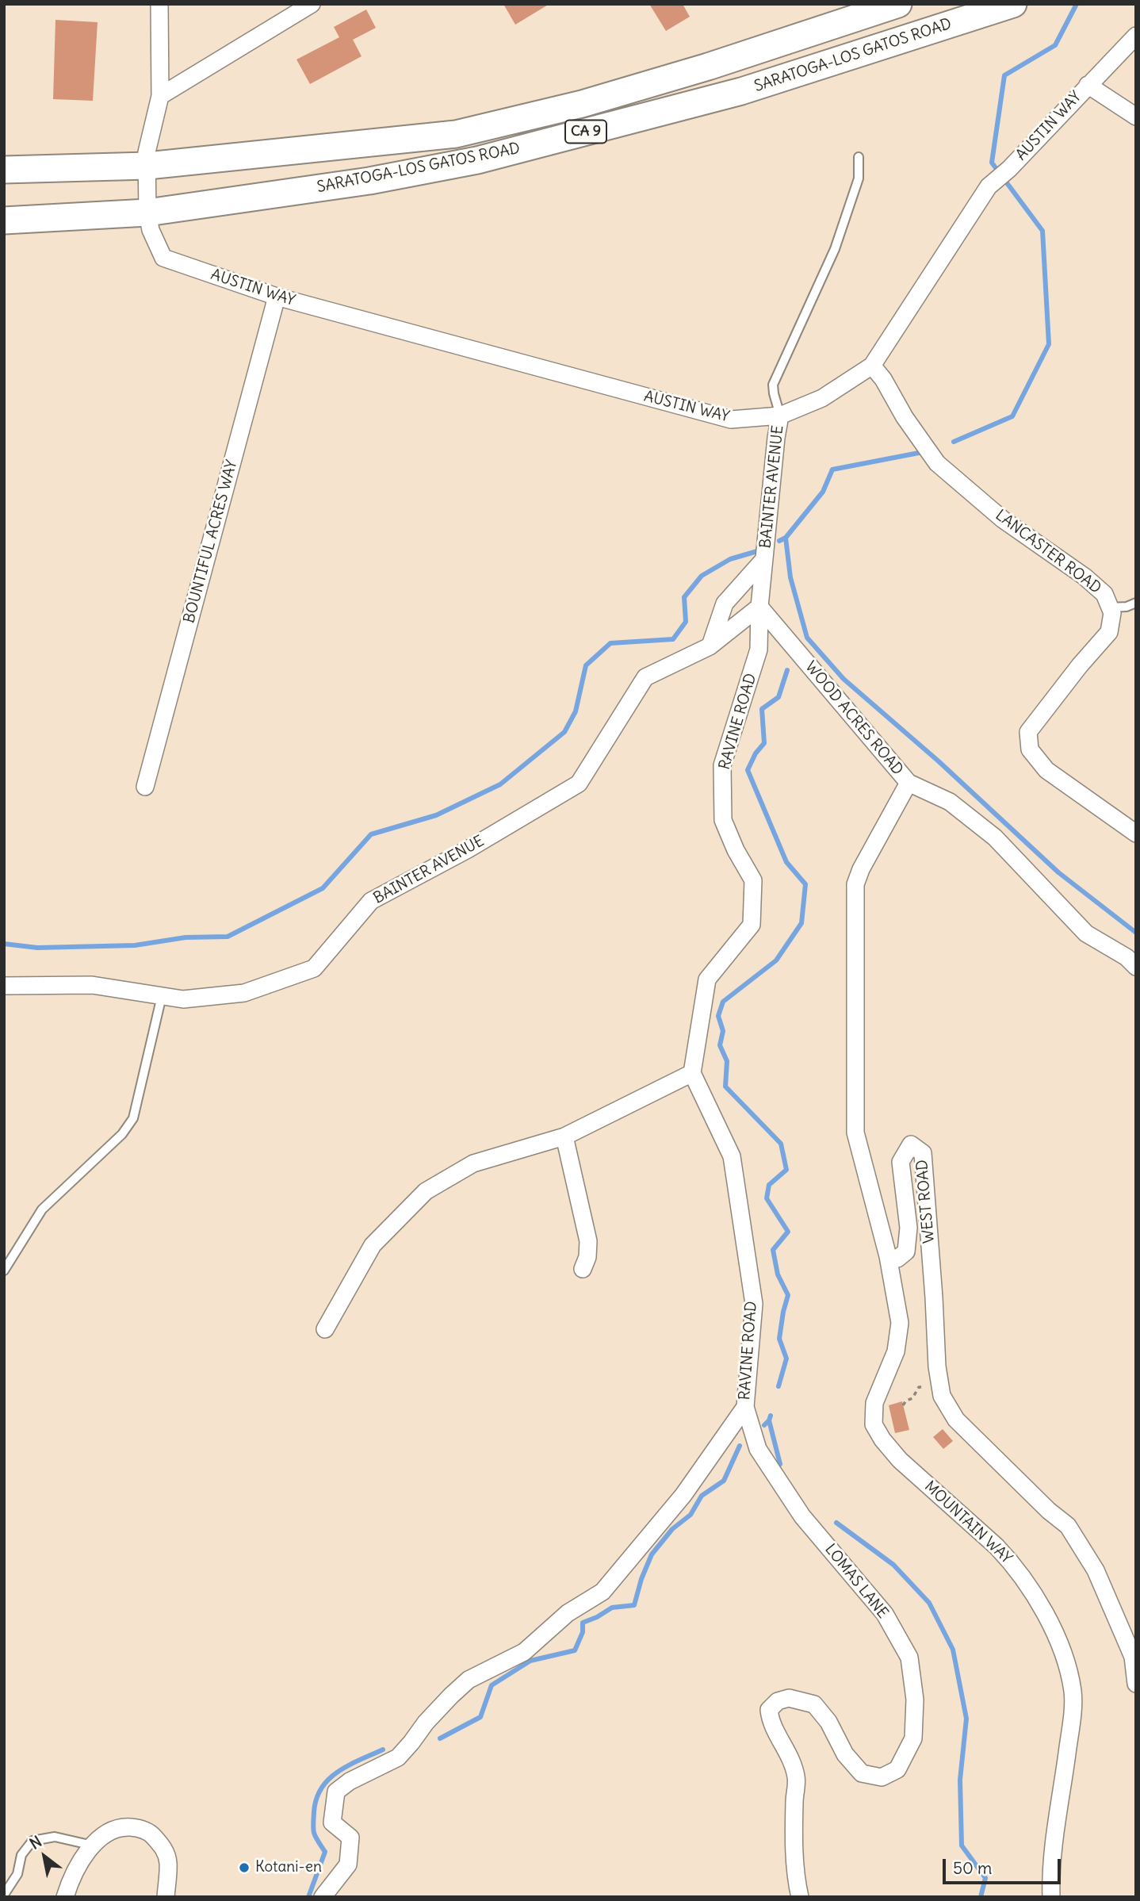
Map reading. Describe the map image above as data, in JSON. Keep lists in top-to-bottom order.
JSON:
{
  "streets": {
    "main road": ["SARATOGA-LOS GATOS ROAD", "CA 9"],
    "street": [
      "AUSTIN WAY",
      "BAINTER AVENUE",
      "BOUNTIFUL ACRES WAY",
      "LANCASTER ROAD",
      "WOOD ACRES ROAD",
      "RAVINE ROAD",
      "WEST ROAD",
      "MOUNTAIN WAY",
      "LOMAS LANE"
    ]
  },
  "crossings": [
    ["SARATOGA-LOS GATOS ROAD", "AUSTIN WAY"],
    ["AUSTIN WAY", "BAINTER AVENUE"],
    ["AUSTIN WAY", "BOUNTIFUL ACRES WAY"],
    ["AUSTIN WAY", "LANCASTER ROAD"],
    ["BAINTER AVENUE", "WOOD ACRES ROAD"],
    ["BAINTER AVENUE", "RAVINE ROAD"],
    ["WOOD ACRES ROAD", "RAVINE ROAD"],
    ["RAVINE ROAD", "LOMAS LANE"],
    ["WEST ROAD", "MOUNTAIN WAY"]
  ],
  "places": ["Kotani-en"],
  "scale_bar": "50 m",
  "north": "top left"
}
